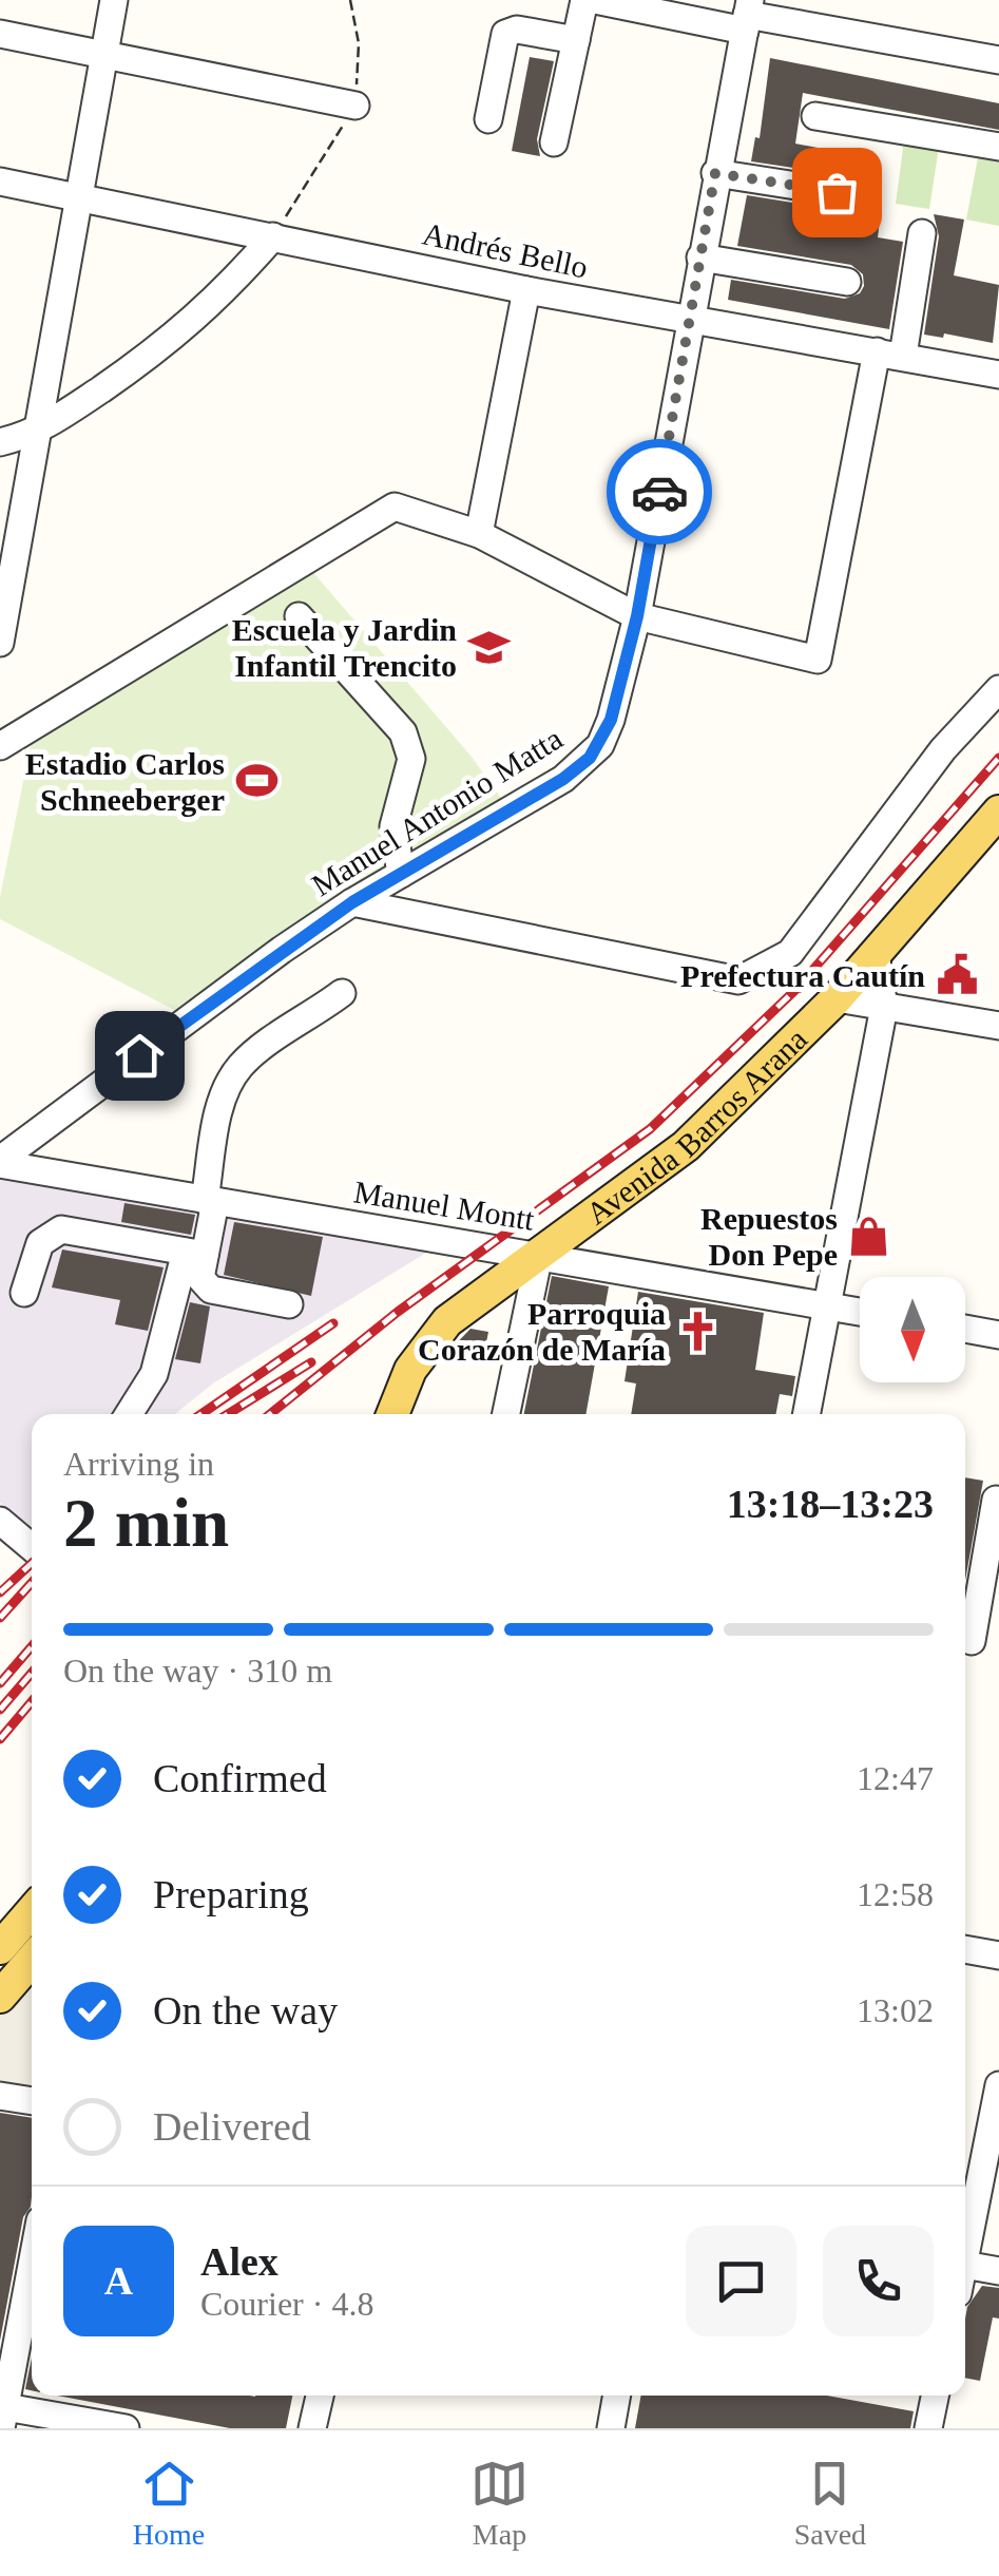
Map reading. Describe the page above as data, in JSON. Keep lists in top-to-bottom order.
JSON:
{
  "streets": {
    "main road": ["Avenida Barros Arana"],
    "street": ["Andrés Bello", "Manuel Antonio Matta", "Manuel Montt"]
  },
  "crossings": [
    ["Andrés Bello", "Manuel Antonio Matta"],
    ["Manuel Antonio Matta", "Manuel Montt"],
    ["Avenida Barros Arana", "Manuel Montt"]
  ],
  "places": {
    "school or university": ["Escuela y Jardin Infantil Trencito"],
    "sports": ["Estadio Carlos Schneeberger"],
    "public building": ["Prefectura Cautín"],
    "shop": ["Repuestos Don Pepe"],
    "church": ["Parroquia Corazón de María"]
  },
  "north": "bottom",
  "page": {
    "heading": ["2 min", "Arriving in", "13:18–13:23"],
    "panel": ["Alex", "Courier · 4.8"],
    "bar": "On the way · 310 m",
    "list": [
      ["Confirmed", "12:47"],
      ["Preparing", "12:58"],
      ["On the way", "13:02"],
      "Delivered"
    ],
    "round": "A",
    "tabs": ["Home", "Map", "Saved"]
  }
}
